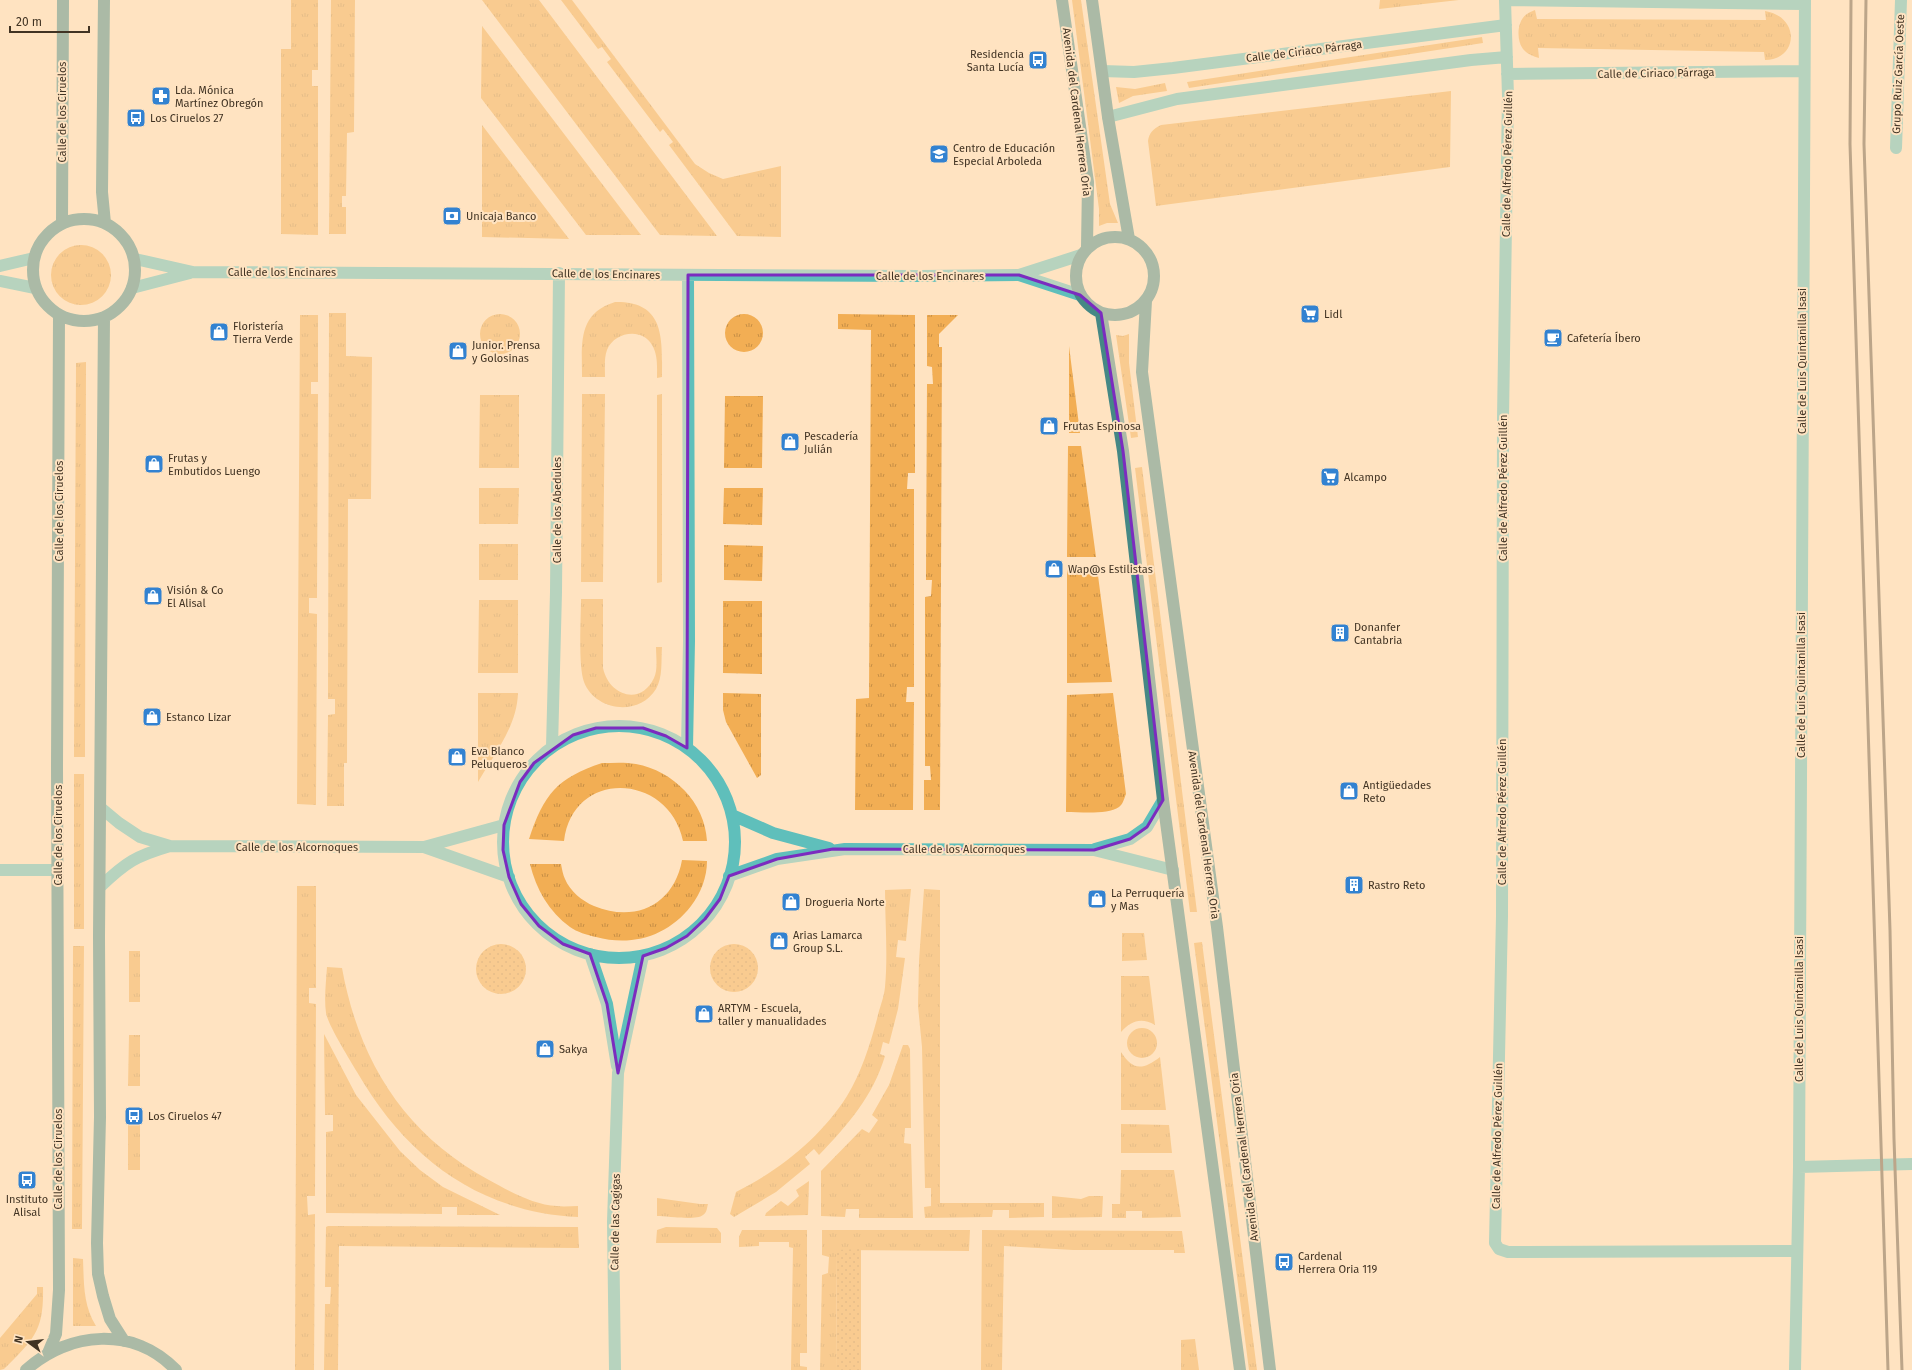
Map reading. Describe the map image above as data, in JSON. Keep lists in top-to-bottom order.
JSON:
{
  "streets": {
    "main road": ["Calle de los Ciruelos", "Avenida del Cardenal Herrera Oria"],
    "street": [
      "Calle de Ciriaco Párraga",
      "Grupo Ruiz García Oeste",
      "Calle de Alfredo Pérez Guillén",
      "Calle de los Encinares",
      "Calle de Luis Quintanilla Isasi",
      "Calle de los Abedules",
      "Calle de los Alcornoques",
      "Calle de las Cagigas"
    ]
  },
  "crossings": [
    ["Calle de Ciriaco Párraga", "Calle de Alfredo Pérez Guillén"],
    ["Calle de Ciriaco Párraga", "Calle de Luis Quintanilla Isasi"],
    ["Calle de los Ciruelos", "Calle de los Encinares"],
    ["Avenida del Cardenal Herrera Oria", "Calle de los Encinares"],
    ["Calle de Alfredo Pérez Guillén", "Calle de Luis Quintanilla Isasi"],
    ["Calle de los Encinares", "Calle de los Abedules"]
  ],
  "places": {
    "bus stop": [
      "Residencia Santa Lucía",
      "Los Ciruelos 27",
      "Los Ciruelos 47",
      "Instituto Alisal",
      "Cardenal Herrera Oria 119"
    ],
    "pharmacy": ["Lda. Mónica Martínez Obregón"],
    "school or university": ["Centro de Educación Especial Arboleda"],
    "bank": ["Unicaja Banco"],
    "supermarket": ["Lidl", "Alcampo"],
    "shop": [
      "Floristería Tierra Verde",
      "Junior. Prensa y Golosinas",
      "Frutas Espinosa",
      "Pescadería Julián",
      "Frutas y Embutidos Luengo",
      "Wap@s Estilistas",
      "Visión & Co El Alisal",
      "Estanco Lizar",
      "Eva Blanco Peluqueros",
      "Antigüedades Reto",
      "La Perruquería y Mas",
      "Drogueria Norte",
      "Arias Lamarca Group S.L.",
      "ARTYM - Escuela, taller y manualidades",
      "Sakya"
    ],
    "cafe": ["Cafetería Íbero"],
    "building": ["Donanfer Cantabria", "Rastro Reto"]
  },
  "scale_bar": "20 m",
  "north": "left"
}
